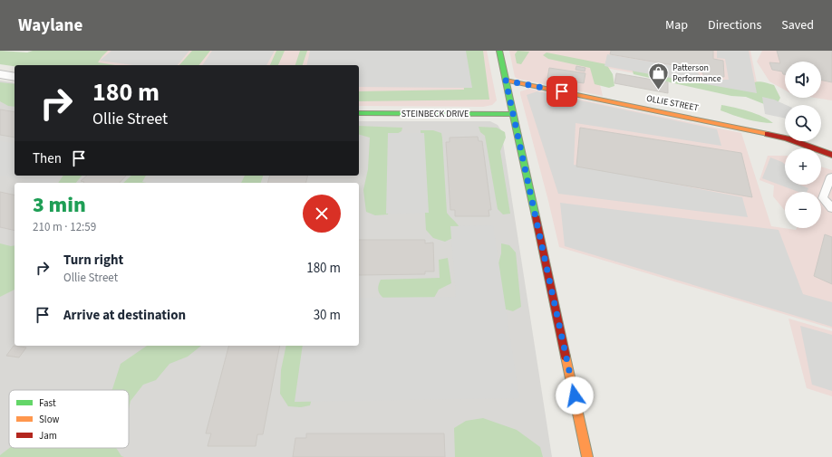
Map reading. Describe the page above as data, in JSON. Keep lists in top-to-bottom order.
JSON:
{
  "streets": {
    "street": ["OLLIE STREET", "STEINBECK DRIVE"]
  },
  "places": {
    "shop": ["Patterson Performance"]
  },
  "legend": ["Fast", "Slow", "Jam"],
  "page": {
    "header": "Waylane",
    "nav": ["Map", "Directions", "Saved"],
    "map_buttons": ["+", "−"],
    "turn": ["180 m", "Ollie Street"],
    "then": "Then",
    "heading": ["3 min", "210 m · 12:59"],
    "list": [
      {
        "name": "Turn right",
        "note": "Ollie Street",
        "value": "180 m"
      },
      {
        "name": "Arrive at destination",
        "value": "30 m"
      }
    ]
  }
}
